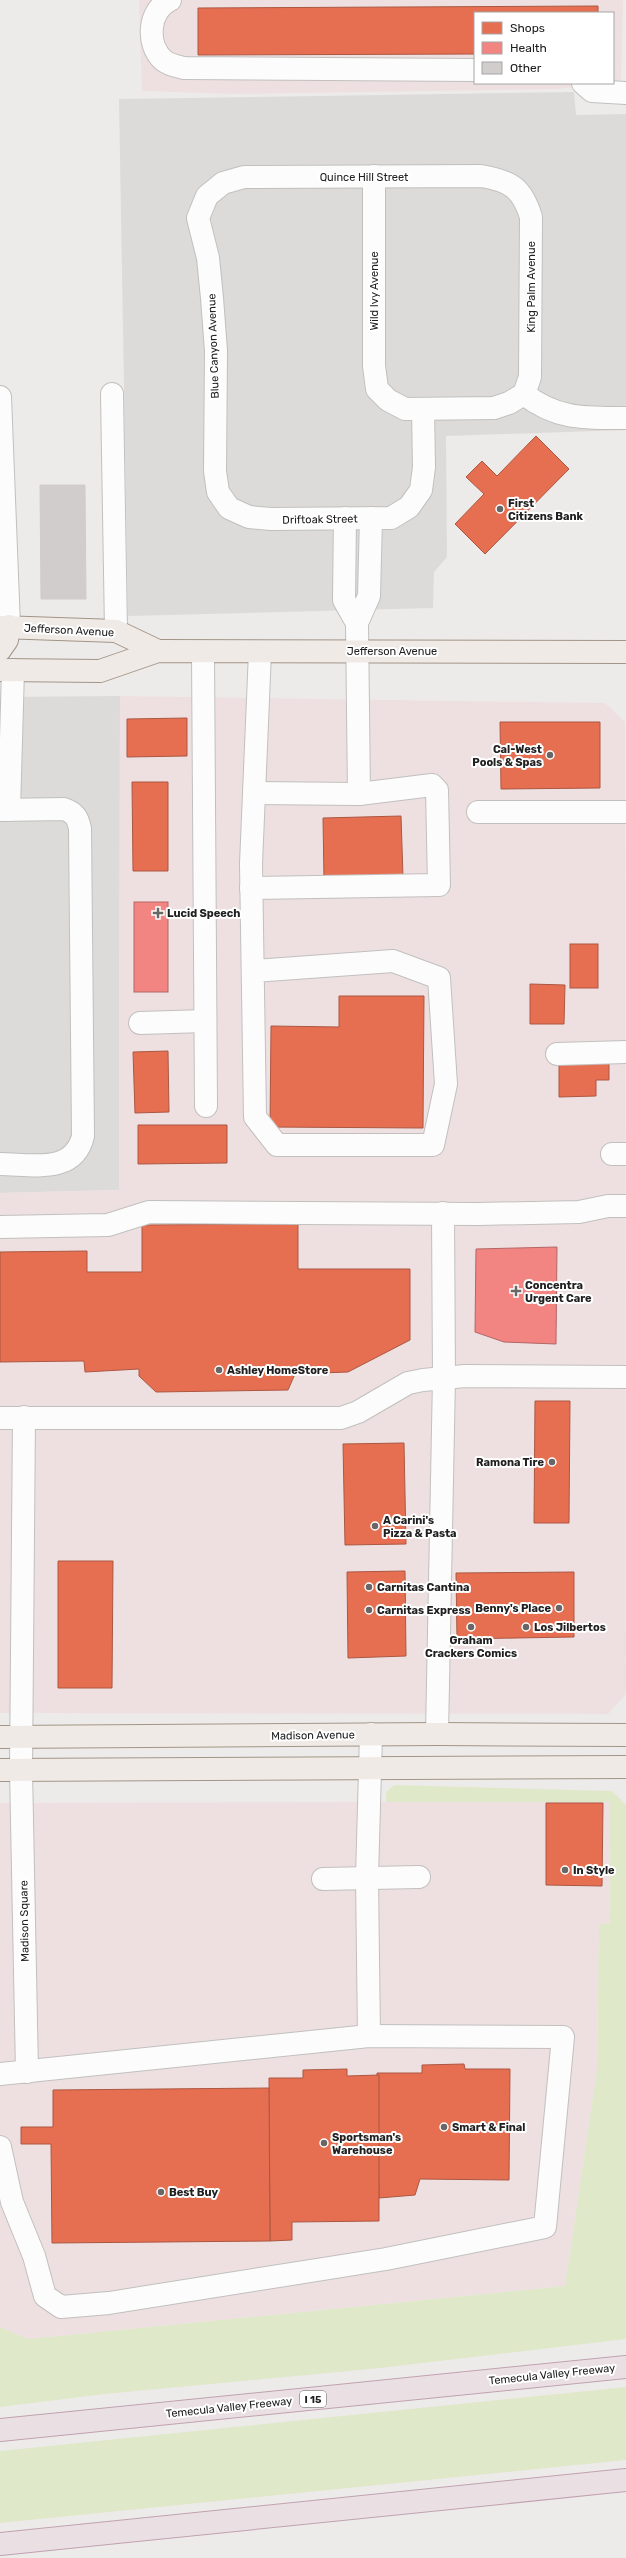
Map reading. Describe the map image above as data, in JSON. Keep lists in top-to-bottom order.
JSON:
{
  "streets": {
    "highway": ["Temecula Valley Freeway", "I 15"],
    "main road": ["Jefferson Avenue", "Madison Avenue"],
    "street": [
      "Quince Hill Street",
      "King Palm Avenue",
      "Wild Ivy Avenue",
      "Blue Canyon Avenue",
      "Driftoak Street",
      "Madison Square"
    ]
  },
  "crossings": [
    ["Quince Hill Street", "King Palm Avenue"],
    ["Quince Hill Street", "Wild Ivy Avenue"],
    ["Quince Hill Street", "Blue Canyon Avenue"],
    ["Wild Ivy Avenue", "Driftoak Street"],
    ["Blue Canyon Avenue", "Driftoak Street"],
    ["Madison Avenue", "Madison Square"]
  ],
  "places": {
    "other": [
      "First Citizens Bank",
      "Cal-West Pools & Spas",
      "Ashley HomeStore",
      "Ramona Tire",
      "A Carini's Pizza & Pasta",
      "Carnitas Cantina",
      "Benny's Place",
      "Carnitas Express",
      "Graham Crackers Comics",
      "Los Jilbertos",
      "In Style",
      "Smart & Final",
      "Sportsman's Warehouse",
      "Best Buy"
    ],
    "health": ["Lucid Speech", "Concentra Urgent Care"]
  },
  "legend": ["Shops", "Health", "Other"]
}
